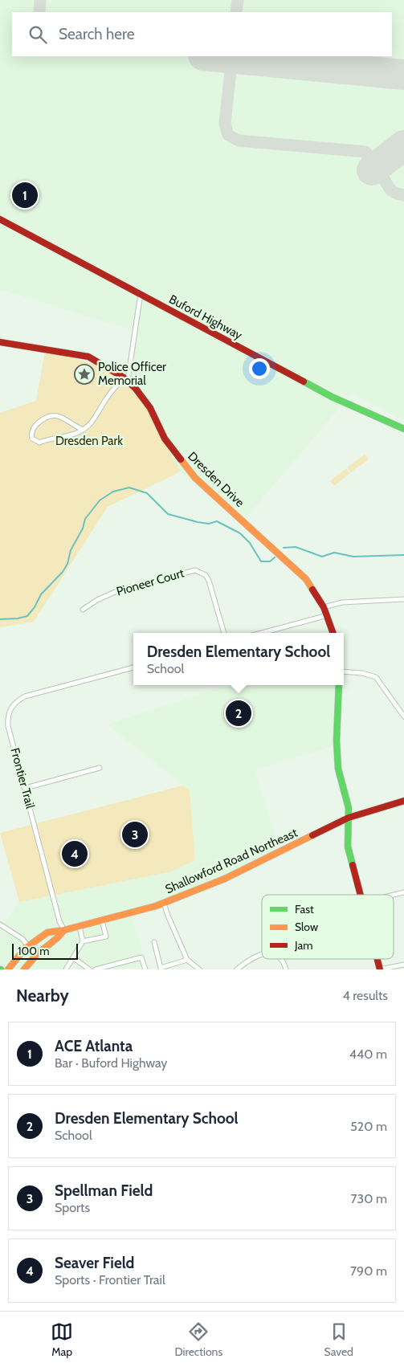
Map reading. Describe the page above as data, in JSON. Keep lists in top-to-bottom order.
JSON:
{
  "streets": {
    "street": [
      "Buford Highway",
      "Dresden Drive",
      "Pioneer Court",
      "Frontier Trail",
      "Shallowford Road Northeast"
    ]
  },
  "crossings": [
    ["Frontier Trail", "Shallowford Road Northeast"]
  ],
  "parks": ["Dresden Park"],
  "places": {
    "place": ["Police Officer Memorial"]
  },
  "legend": ["Fast", "Slow", "Jam"],
  "scale_bar": "100 m",
  "page": {
    "search": "Search here",
    "pins": [
      "1",
      "2",
      "3",
      "4"
    ],
    "popup": ["Dresden Elementary School", "School"],
    "scale": "100 m",
    "heading": ["Nearby", "4 results"],
    "list": [
      {
        "mark": "1",
        "name": "ACE Atlanta",
        "note": "Bar · Buford Highway",
        "value": "440 m"
      },
      {
        "mark": "2",
        "name": "Dresden Elementary School",
        "note": "School",
        "value": "520 m"
      },
      {
        "mark": "3",
        "name": "Spellman Field",
        "note": "Sports",
        "value": "730 m"
      },
      {
        "mark": "4",
        "name": "Seaver Field",
        "note": "Sports · Frontier Trail",
        "value": "790 m"
      }
    ],
    "nav": ["Map", "Directions", "Saved"]
  }
}
